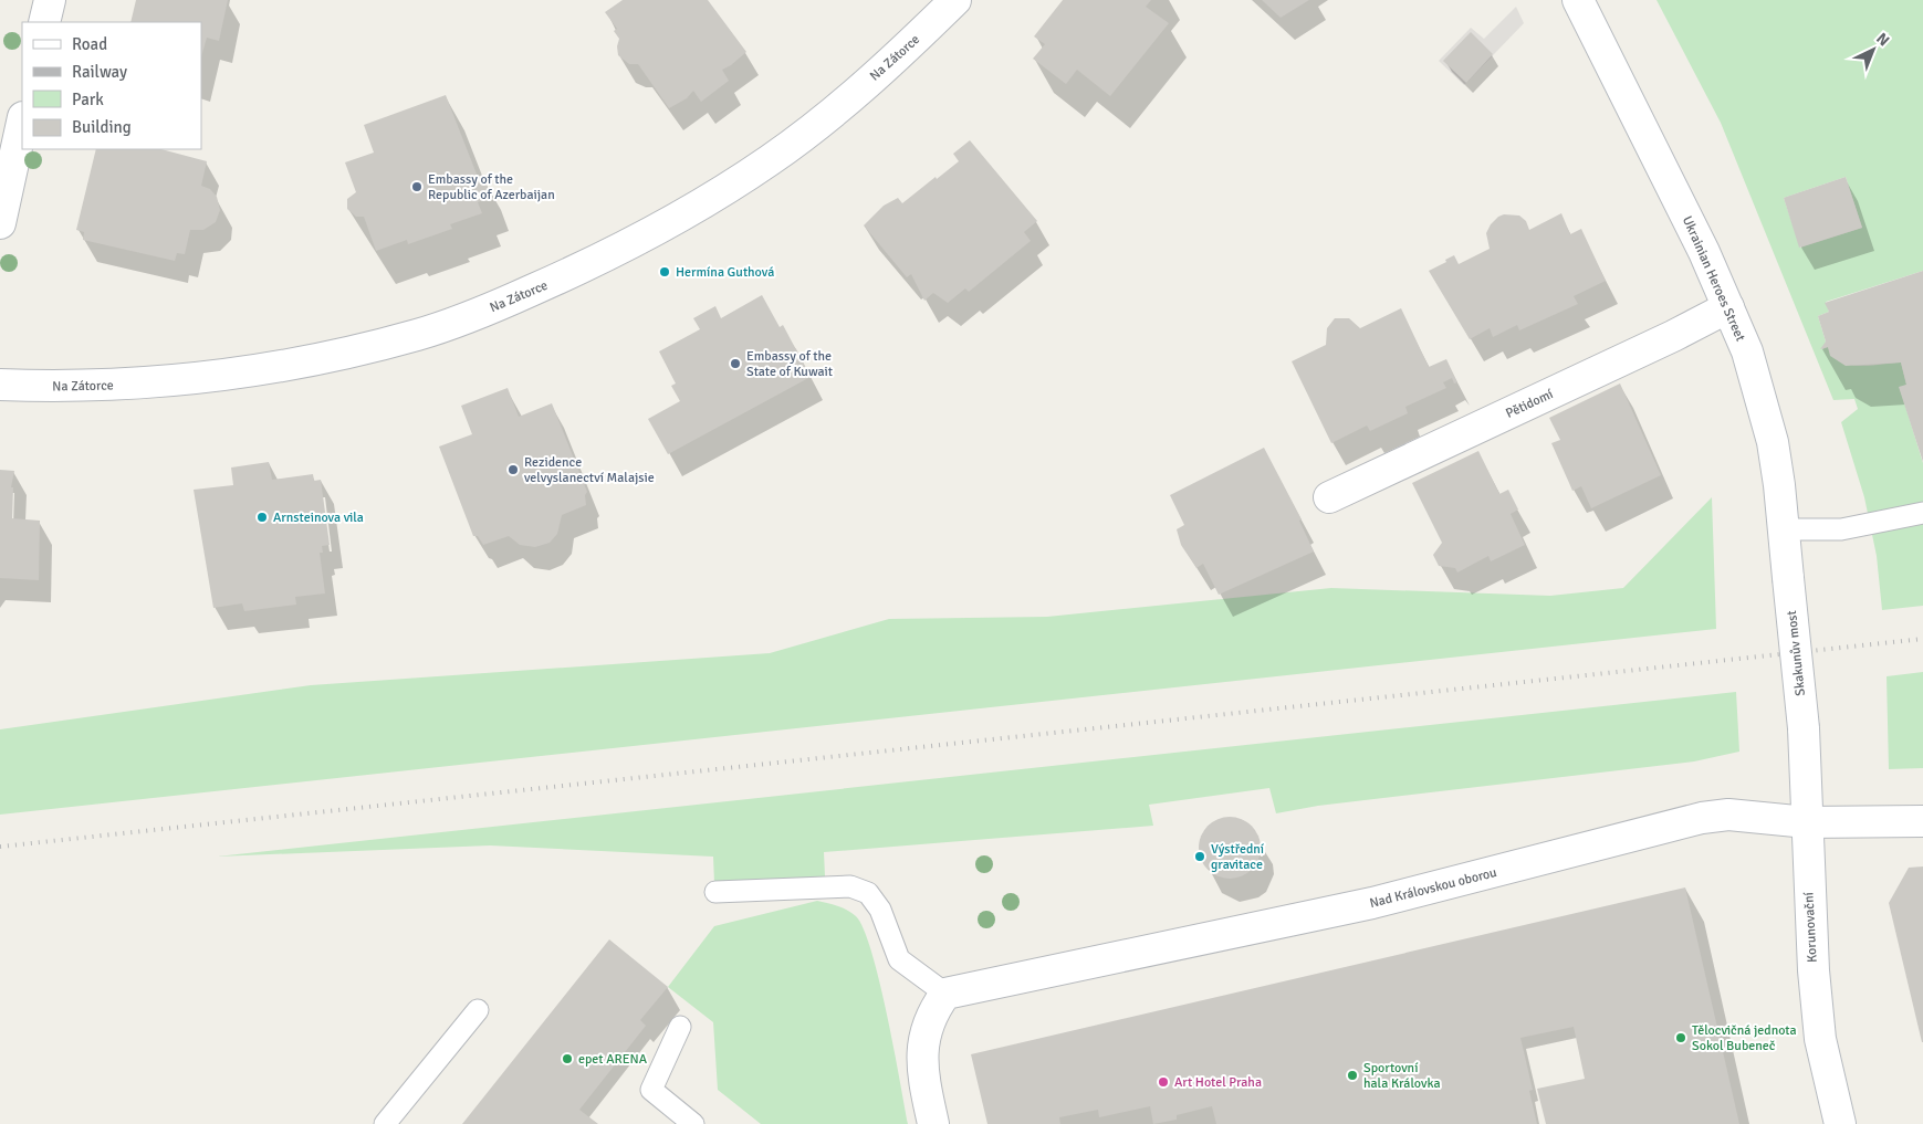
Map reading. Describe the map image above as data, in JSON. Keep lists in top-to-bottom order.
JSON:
{
  "streets": {
    "street": [
      "Na Zátorce",
      "Ukrainian Heroes Street",
      "Pětidomí",
      "Skakunův most",
      "Nad Královskou oborou",
      "Korunovační"
    ]
  },
  "crossings": [
    ["Ukrainian Heroes Street", "Pětidomí"],
    ["Ukrainian Heroes Street", "Skakunův most"],
    ["Skakunův most", "Korunovační"],
    ["Nad Královskou oborou", "Korunovační"]
  ],
  "places": [
    "Embassy of the Republic of Azerbaijan",
    "Hermína Guthová",
    "Embassy of the State of Kuwait",
    "Rezidence velvyslanectví Malajsie",
    "Arnsteinova vila",
    "Výstřední gravitace",
    "Tělocvičná jednota Sokol Bubeneč",
    "epet ARENA",
    "Sportovní hala Královka",
    "Art Hotel Praha"
  ],
  "legend": [
    "Road",
    "Railway",
    "Park",
    "Building"
  ],
  "north": "top right"
}
